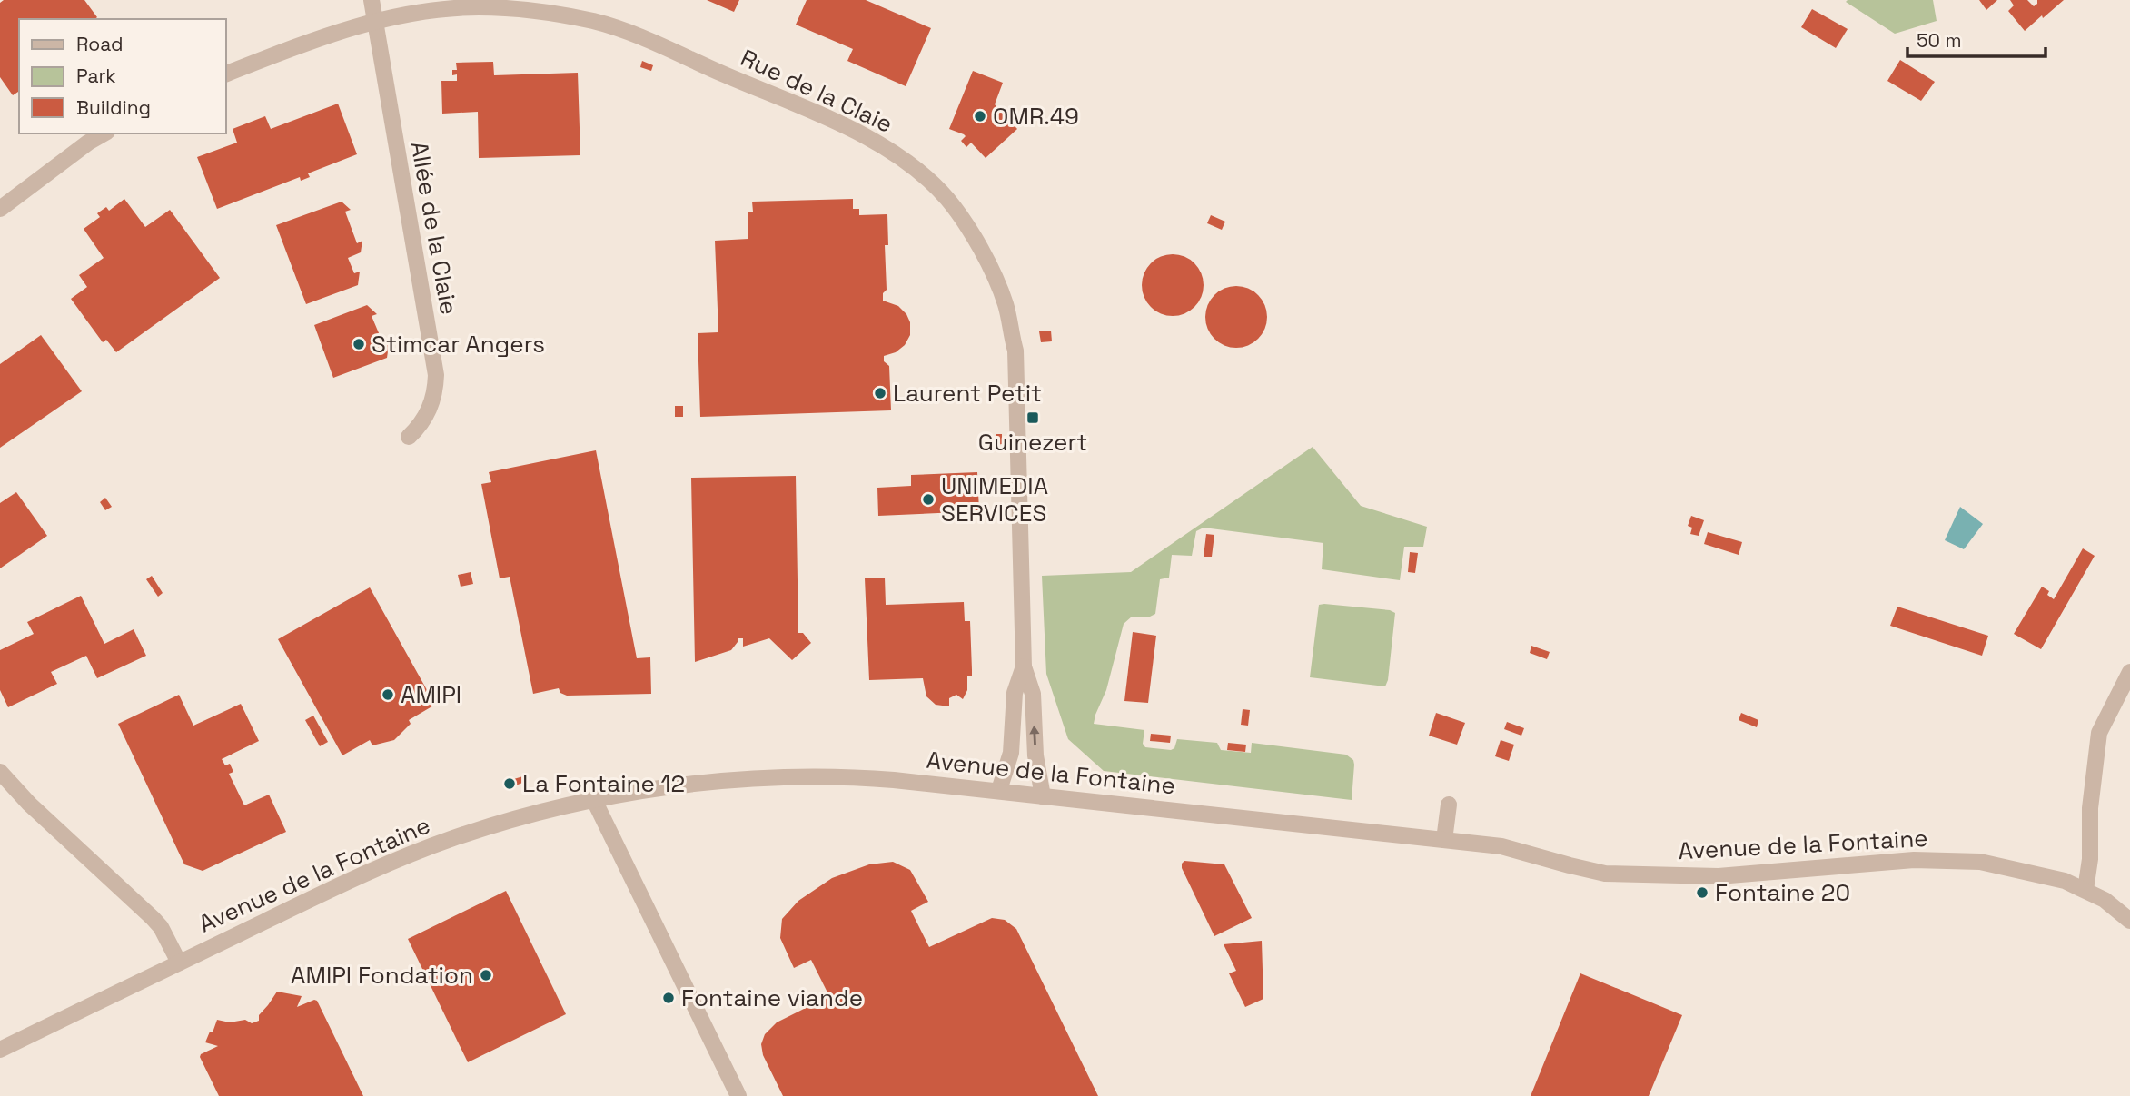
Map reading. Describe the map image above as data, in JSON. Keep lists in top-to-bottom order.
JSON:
{
  "streets": {
    "street": ["Rue de la Claie", "Allée de la Claie", "Avenue de la Fontaine"]
  },
  "crossings": [
    ["Rue de la Claie", "Allée de la Claie"],
    ["Rue de la Claie", "Avenue de la Fontaine"]
  ],
  "places": {
    "other": [
      "OMR.49",
      "Stimcar Angers",
      "Laurent Petit",
      "UNIMEDIA SERVICES",
      "AMIPI",
      "La Fontaine 12",
      "Fontaine 20",
      "AMIPI Fondation",
      "Fontaine viande"
    ],
    "transit": ["Guinezert"]
  },
  "legend": ["Road", "Park", "Building"],
  "scale_bar": "50 m"
}
